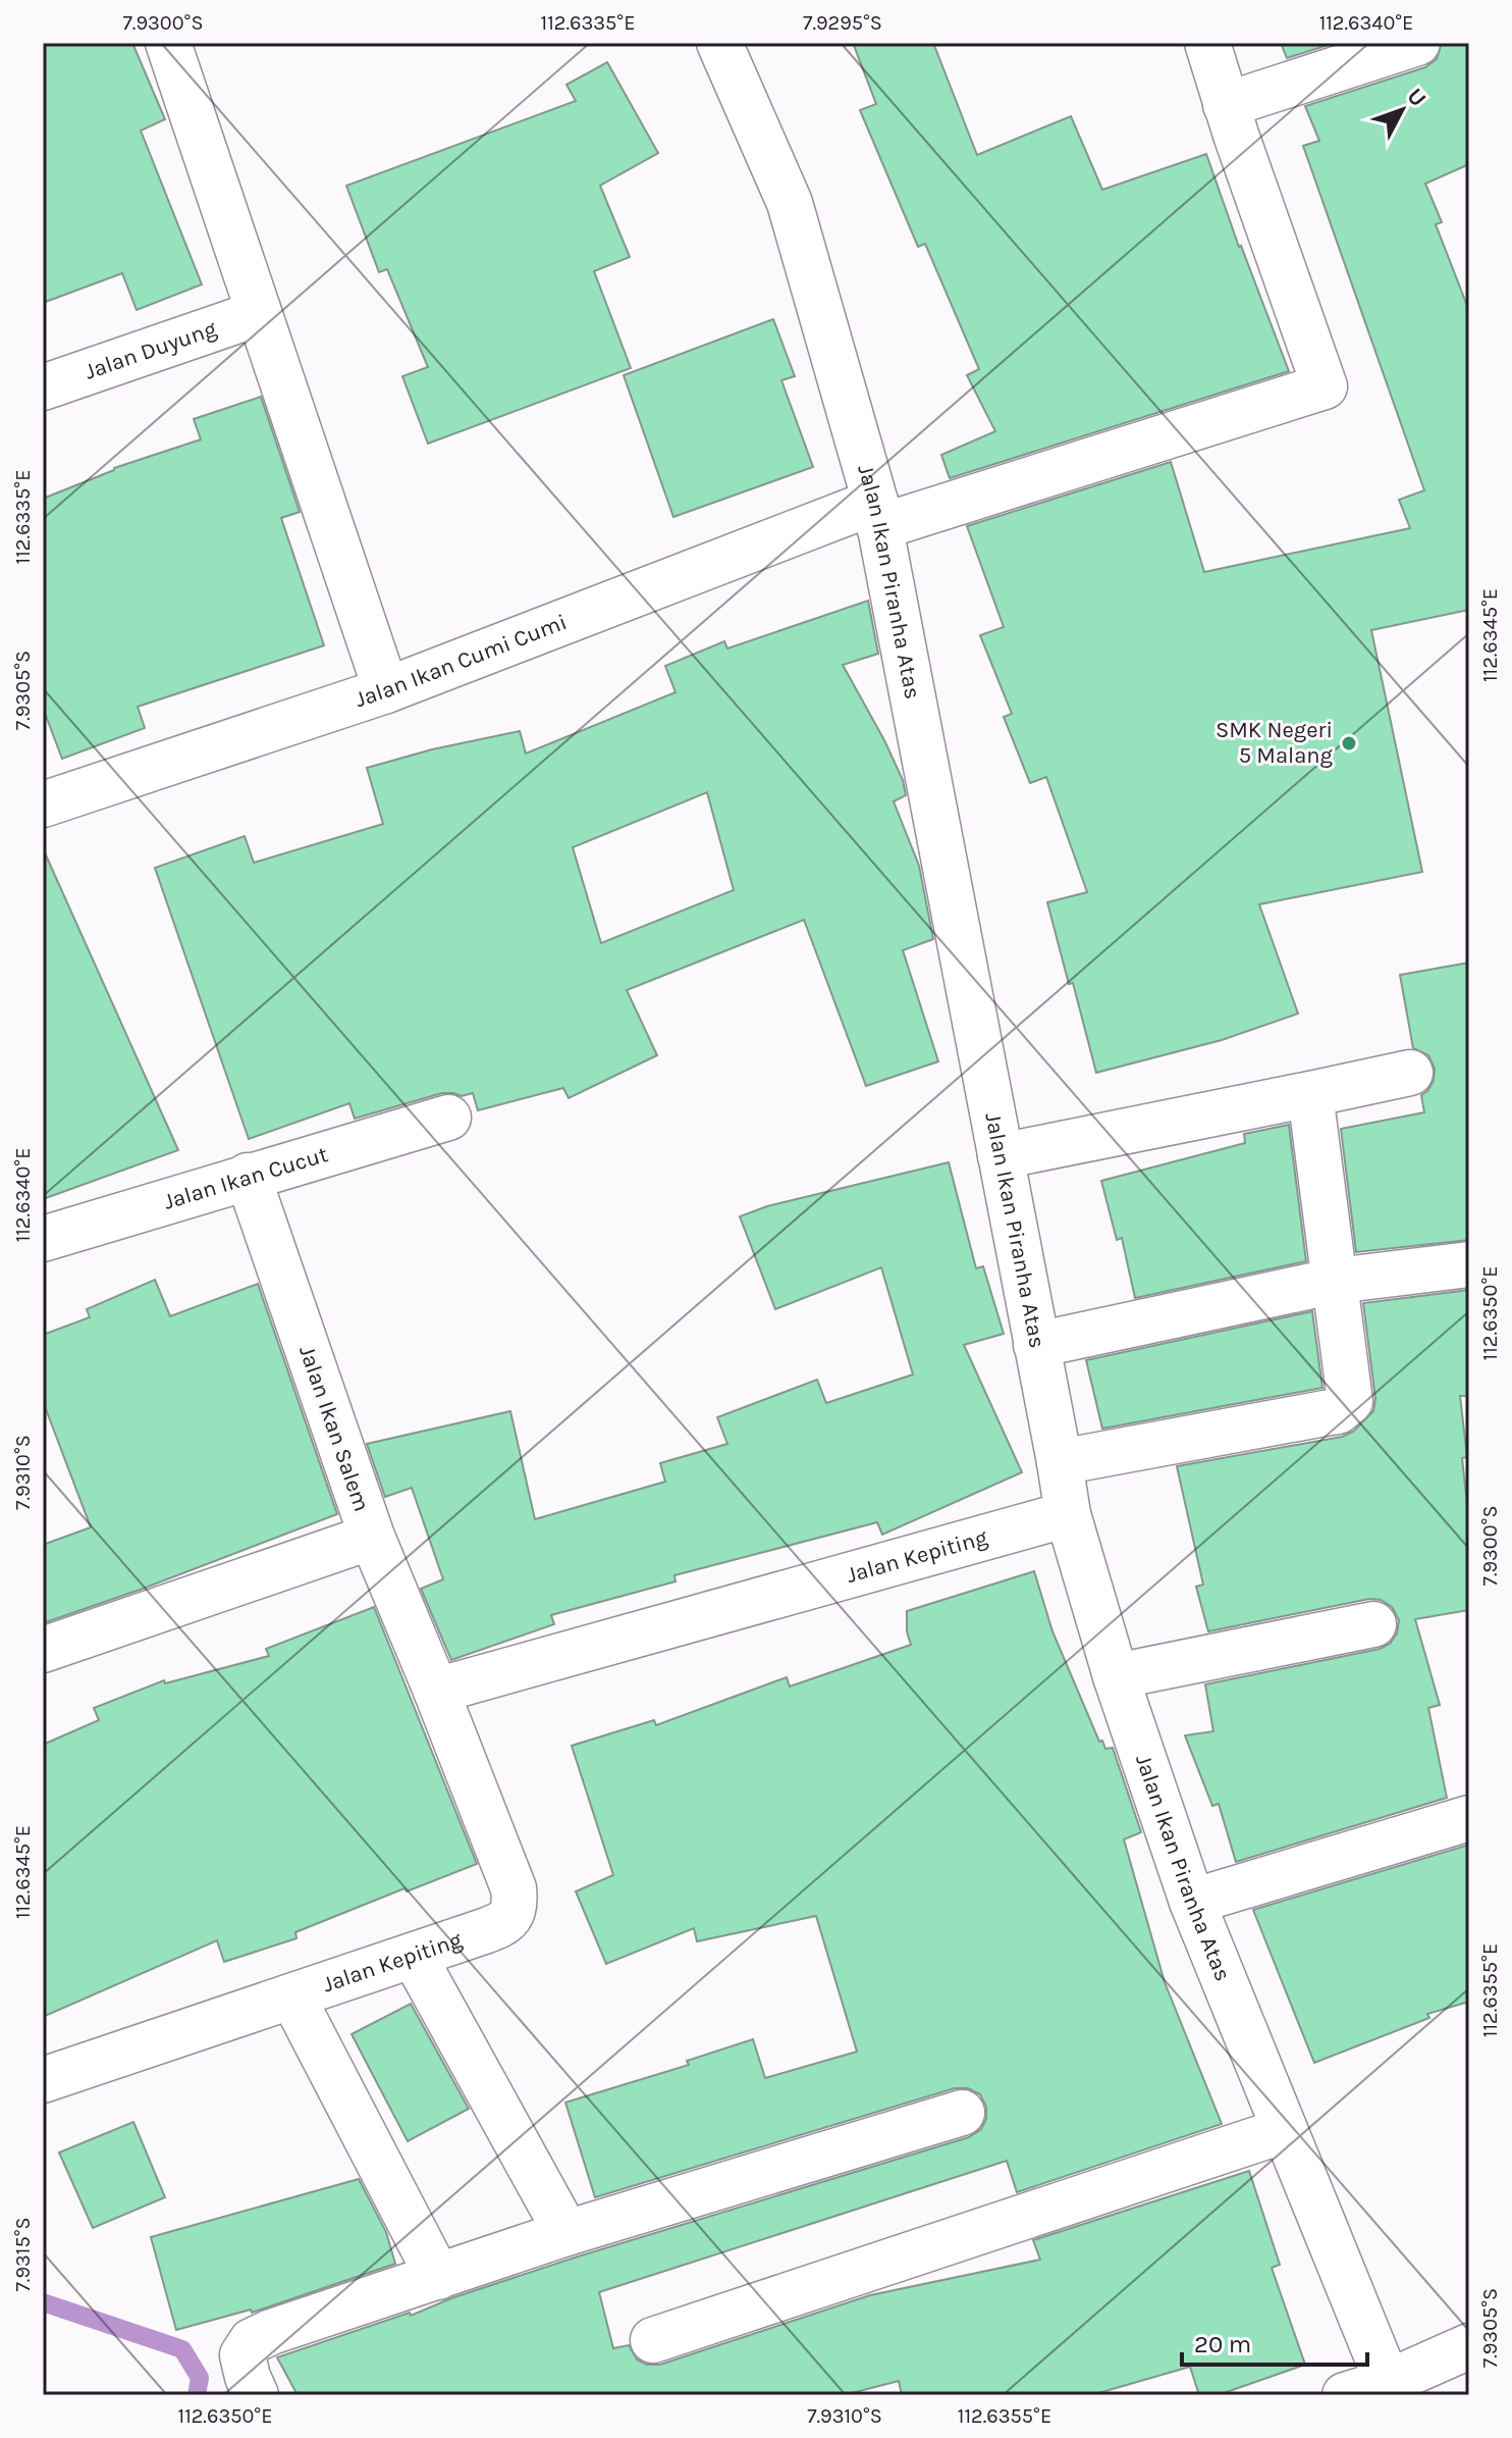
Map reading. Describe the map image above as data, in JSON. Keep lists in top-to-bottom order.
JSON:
{
  "streets": {
    "street": [
      "Jalan Duyung",
      "Jalan Ikan Piranha Atas",
      "Jalan Ikan Cumi Cumi",
      "Jalan Ikan Cucut",
      "Jalan Ikan Salem",
      "Jalan Kepiting"
    ]
  },
  "crossings": [
    ["Jalan Ikan Piranha Atas", "Jalan Ikan Cumi Cumi"],
    ["Jalan Ikan Piranha Atas", "Jalan Kepiting"],
    ["Jalan Ikan Cucut", "Jalan Ikan Salem"],
    ["Jalan Ikan Salem", "Jalan Kepiting"]
  ],
  "places": ["SMK Negeri 5 Malang"],
  "scale_bar": "20 m",
  "north": "top right",
  "coordinates": [
    "7.9300°S",
    "112.6335°E",
    "7.9295°S",
    "112.6340°E",
    "112.6345°E",
    "7.9305°S",
    "112.6350°E",
    "7.9310°S",
    "112.6355°E",
    "7.9315°S"
  ]
}
